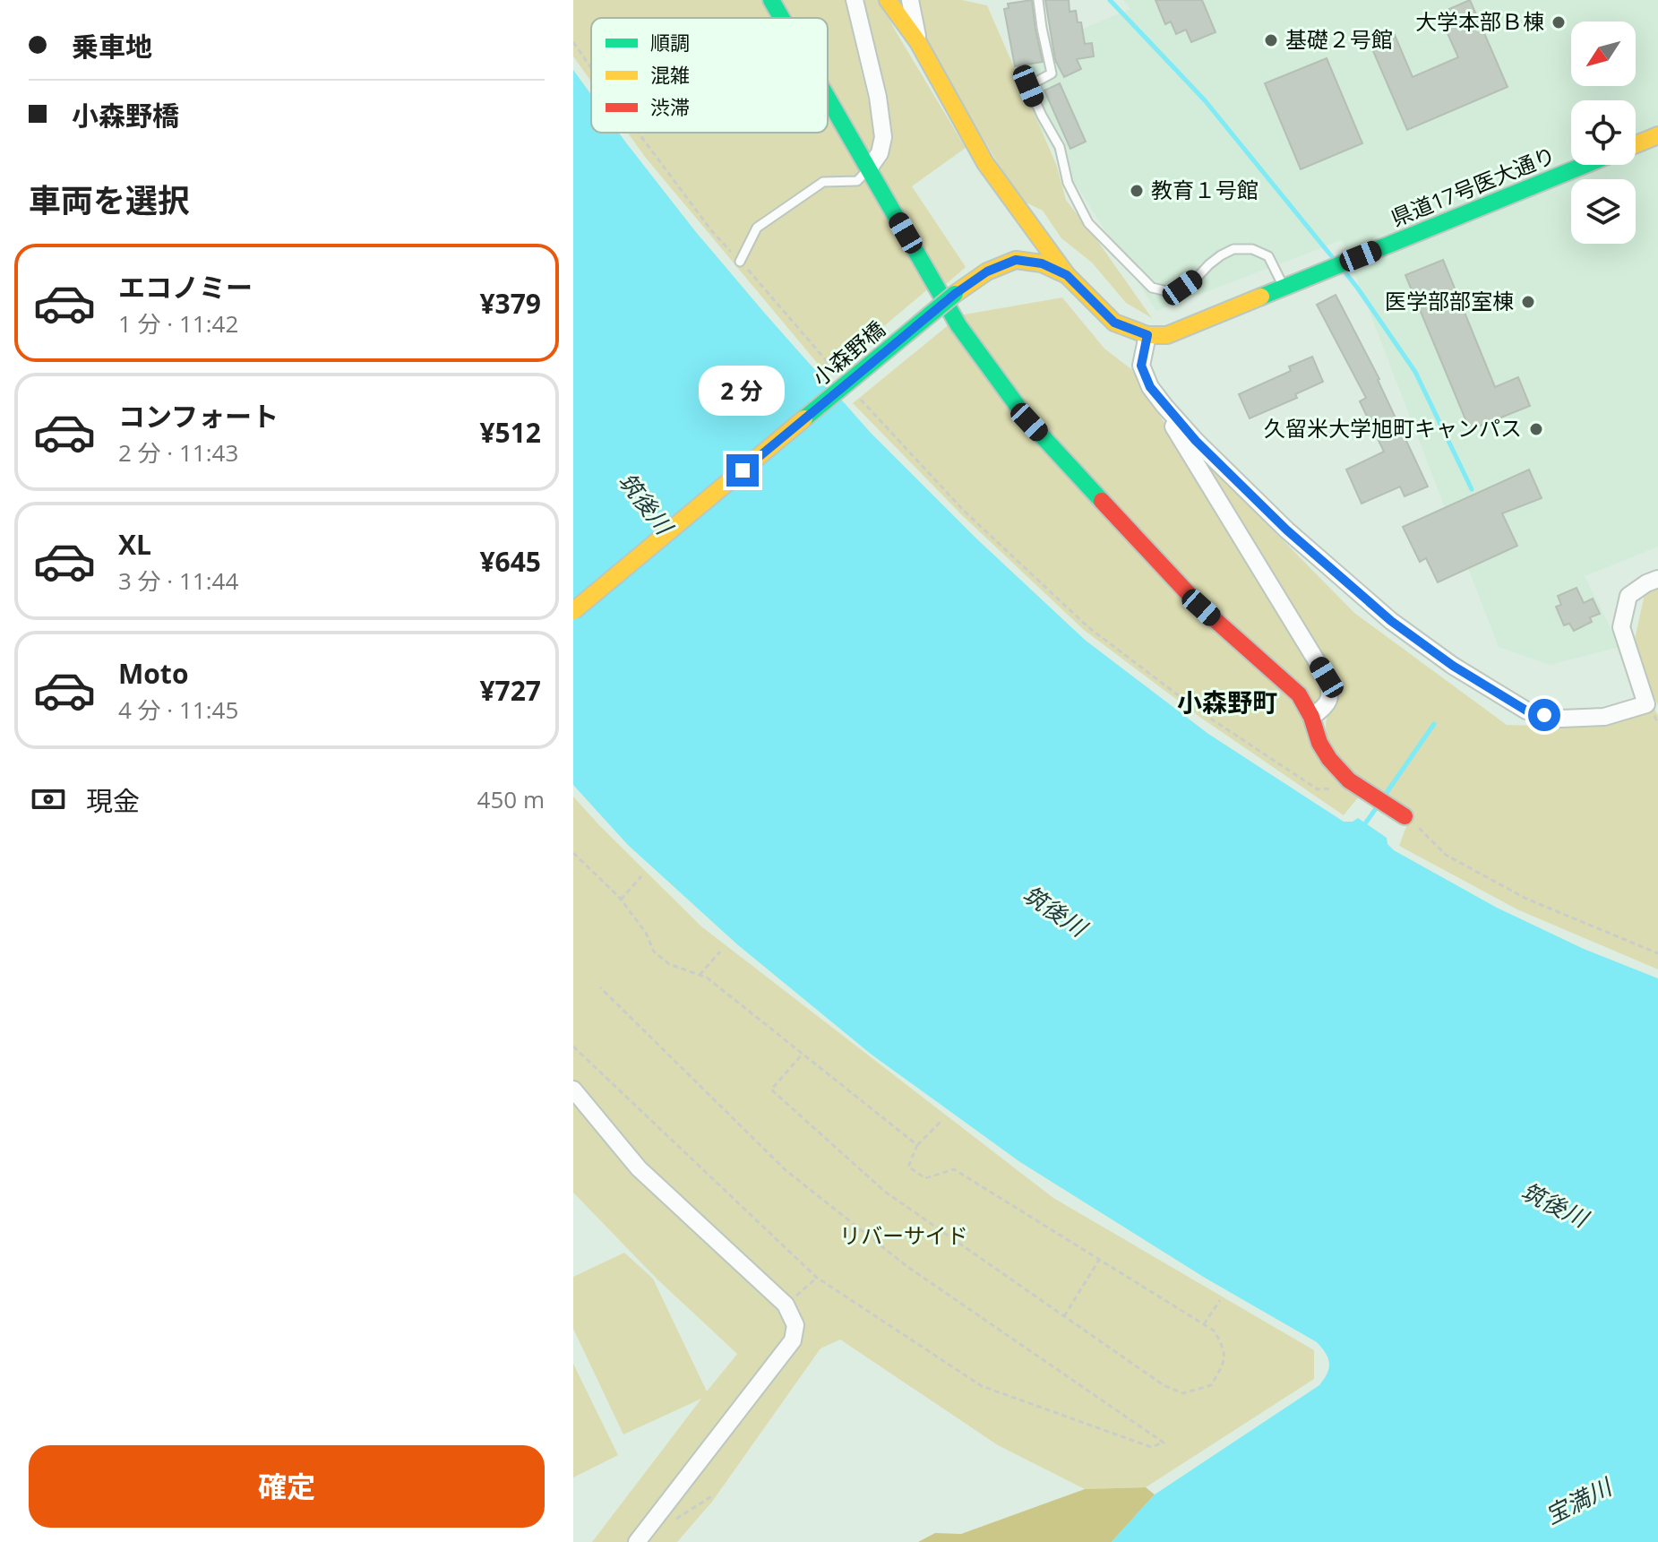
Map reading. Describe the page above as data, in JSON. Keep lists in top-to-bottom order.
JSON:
{
  "streets": {
    "street": ["県道17号医大通り", "小森野橋"]
  },
  "districts": ["小森野町"],
  "water": ["筑後川", "宝満川"],
  "parks": ["リバーサイド"],
  "places": [
    "大学本部Ｂ棟",
    "基礎２号館",
    "教育１号館",
    "医学部部室棟",
    "久留米大学旭町キャンパス"
  ],
  "legend": ["順調", "混雑", "渋滞"],
  "north": "bottom left",
  "page": {
    "banner": ["乗車地", "小森野橋"],
    "heading": "車両を選択",
    "list": [
      {
        "name": "エコノミー",
        "note": "1 分 · 11:42",
        "value": "¥379"
      },
      {
        "name": "コンフォート",
        "note": "2 分 · 11:43",
        "value": "¥512"
      },
      {
        "name": "XL",
        "note": "3 分 · 11:44",
        "value": "¥645"
      },
      {
        "name": "Moto",
        "note": "4 分 · 11:45",
        "value": "¥727"
      }
    ],
    "bubble": "2 分",
    "pay": ["現金", "450 m"],
    "buttons": "確定"
  }
}
